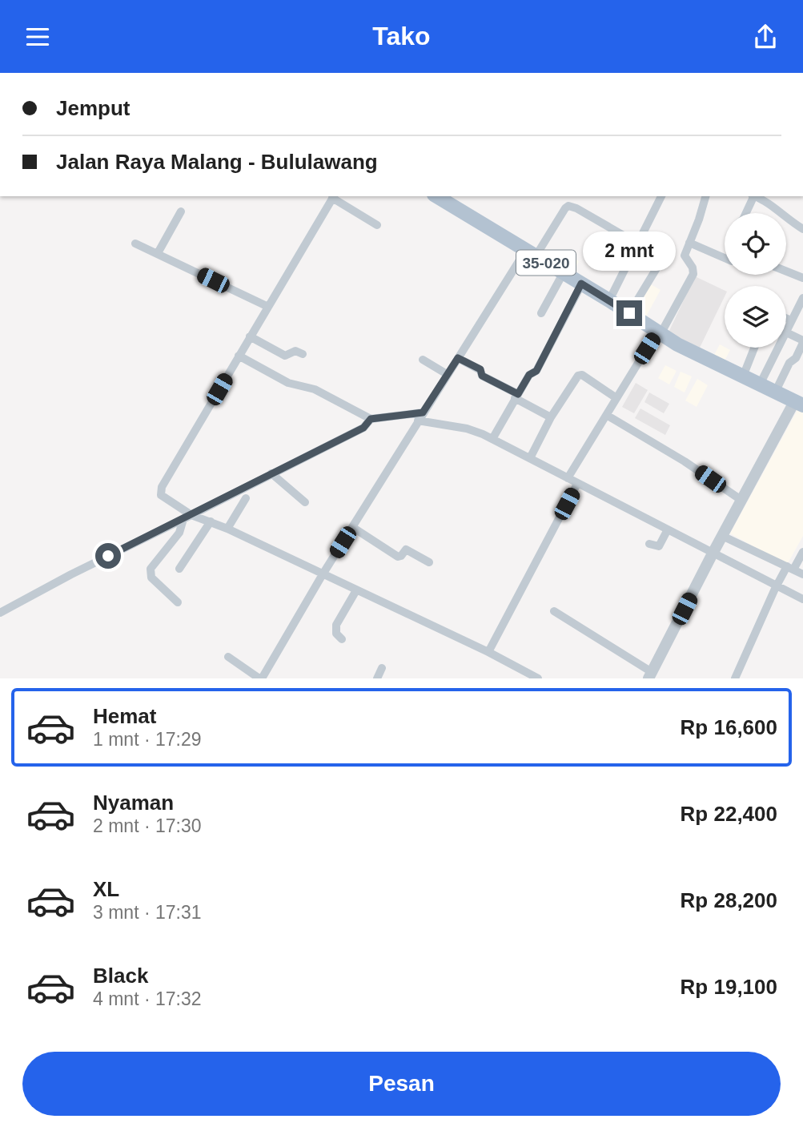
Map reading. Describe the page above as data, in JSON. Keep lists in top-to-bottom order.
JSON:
{
  "streets": {
    "main road": ["35-020"]
  },
  "page": {
    "header": "Tako",
    "banner": ["Jemput", "Jalan Raya Malang - Bululawang"],
    "bubble": "2 mnt",
    "list": [
      {
        "name": "Hemat",
        "note": "1 mnt · 17:29",
        "value": "Rp 16,600"
      },
      {
        "name": "Nyaman",
        "note": "2 mnt · 17:30",
        "value": "Rp 22,400"
      },
      {
        "name": "XL",
        "note": "3 mnt · 17:31",
        "value": "Rp 28,200"
      },
      {
        "name": "Black",
        "note": "4 mnt · 17:32",
        "value": "Rp 19,100"
      }
    ],
    "buttons": "Pesan"
  }
}
